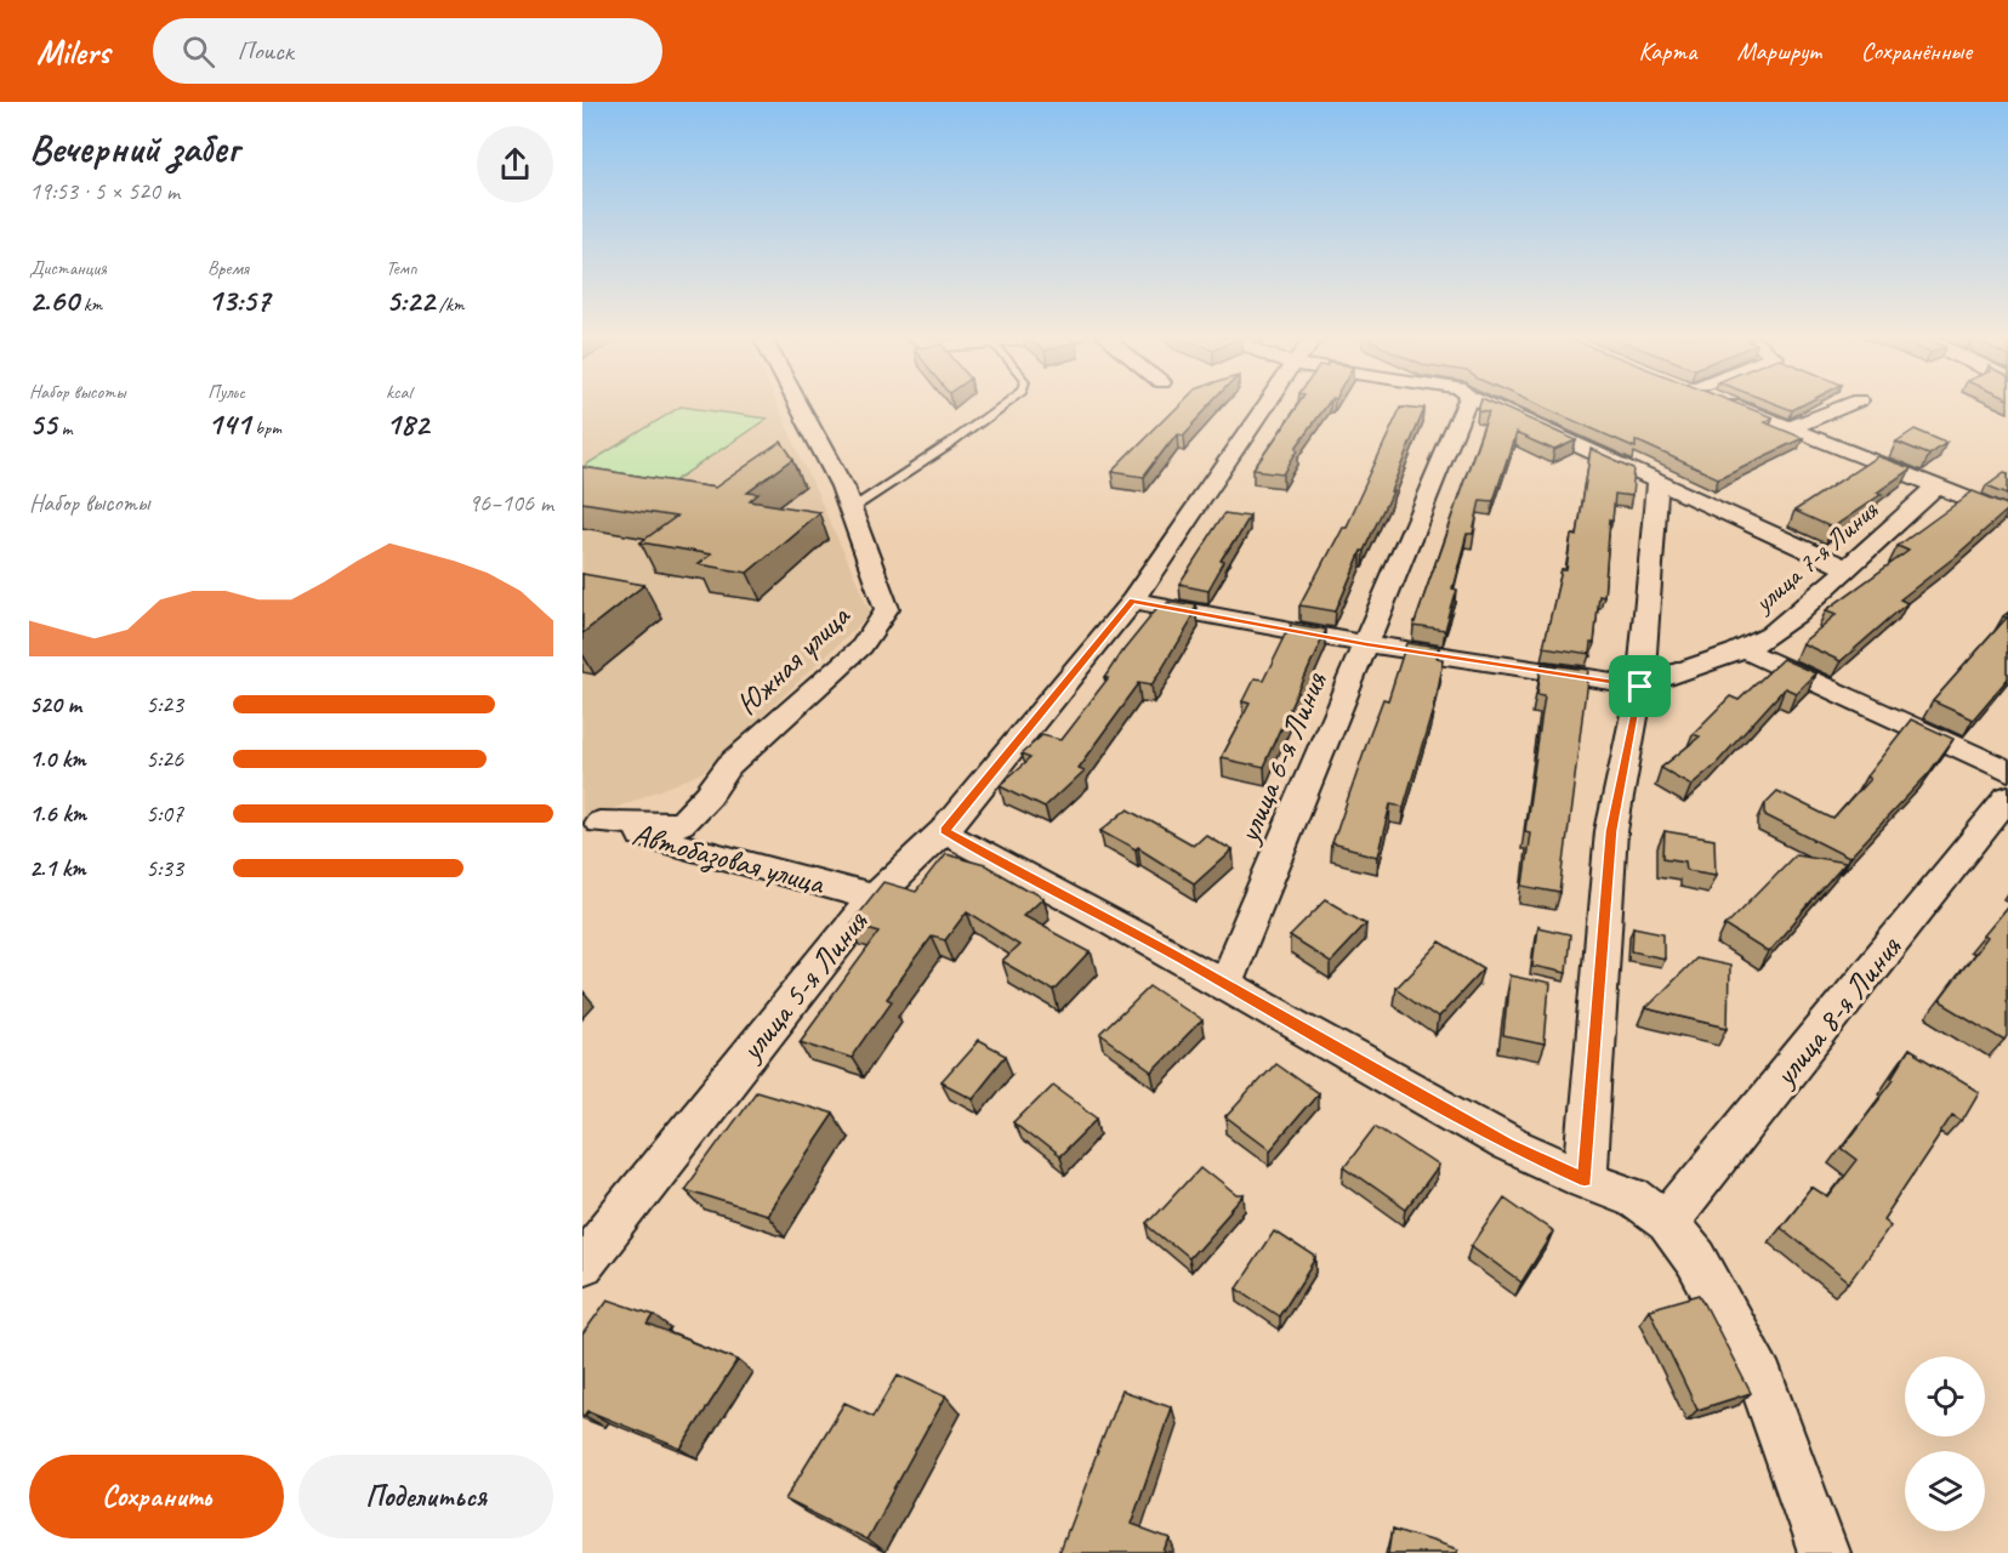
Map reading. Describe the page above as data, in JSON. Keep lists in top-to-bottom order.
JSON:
{
  "streets": {
    "street": [
      "улица 7-я Линия",
      "Южная улица",
      "улица 6-я Линия",
      "Автобазовая улица",
      "улица 5-я Линия",
      "улица 8-я Линия"
    ]
  },
  "crossings": [
    ["Южная улица", "Автобазовая улица"],
    ["Автобазовая улица", "улица 5-я Линия"]
  ],
  "page": {
    "header": "Milers",
    "search": "Поиск",
    "nav": ["Карта", "Маршрут", "Сохранённые"],
    "heading": ["Вечерний забег", "19:53 · 5 × 520 m"],
    "stats": [
      ["Дистанция", "2.60 km"],
      ["Время", "13:57"],
      ["Темп", "5:22 /km"],
      ["Набор высоты", "55 m"],
      ["Пульс", "141 bpm"],
      ["kcal", "182"]
    ],
    "chart": ["Набор высоты", "96–106 m"],
    "list": [
      {
        "name": "520 m",
        "note": "5:23"
      },
      {
        "name": "1.0 km",
        "note": "5:26"
      },
      {
        "name": "1.6 km",
        "note": "5:07"
      },
      {
        "name": "2.1 km",
        "note": "5:33"
      }
    ],
    "buttons": ["Сохранить", "Поделиться"]
  }
}
